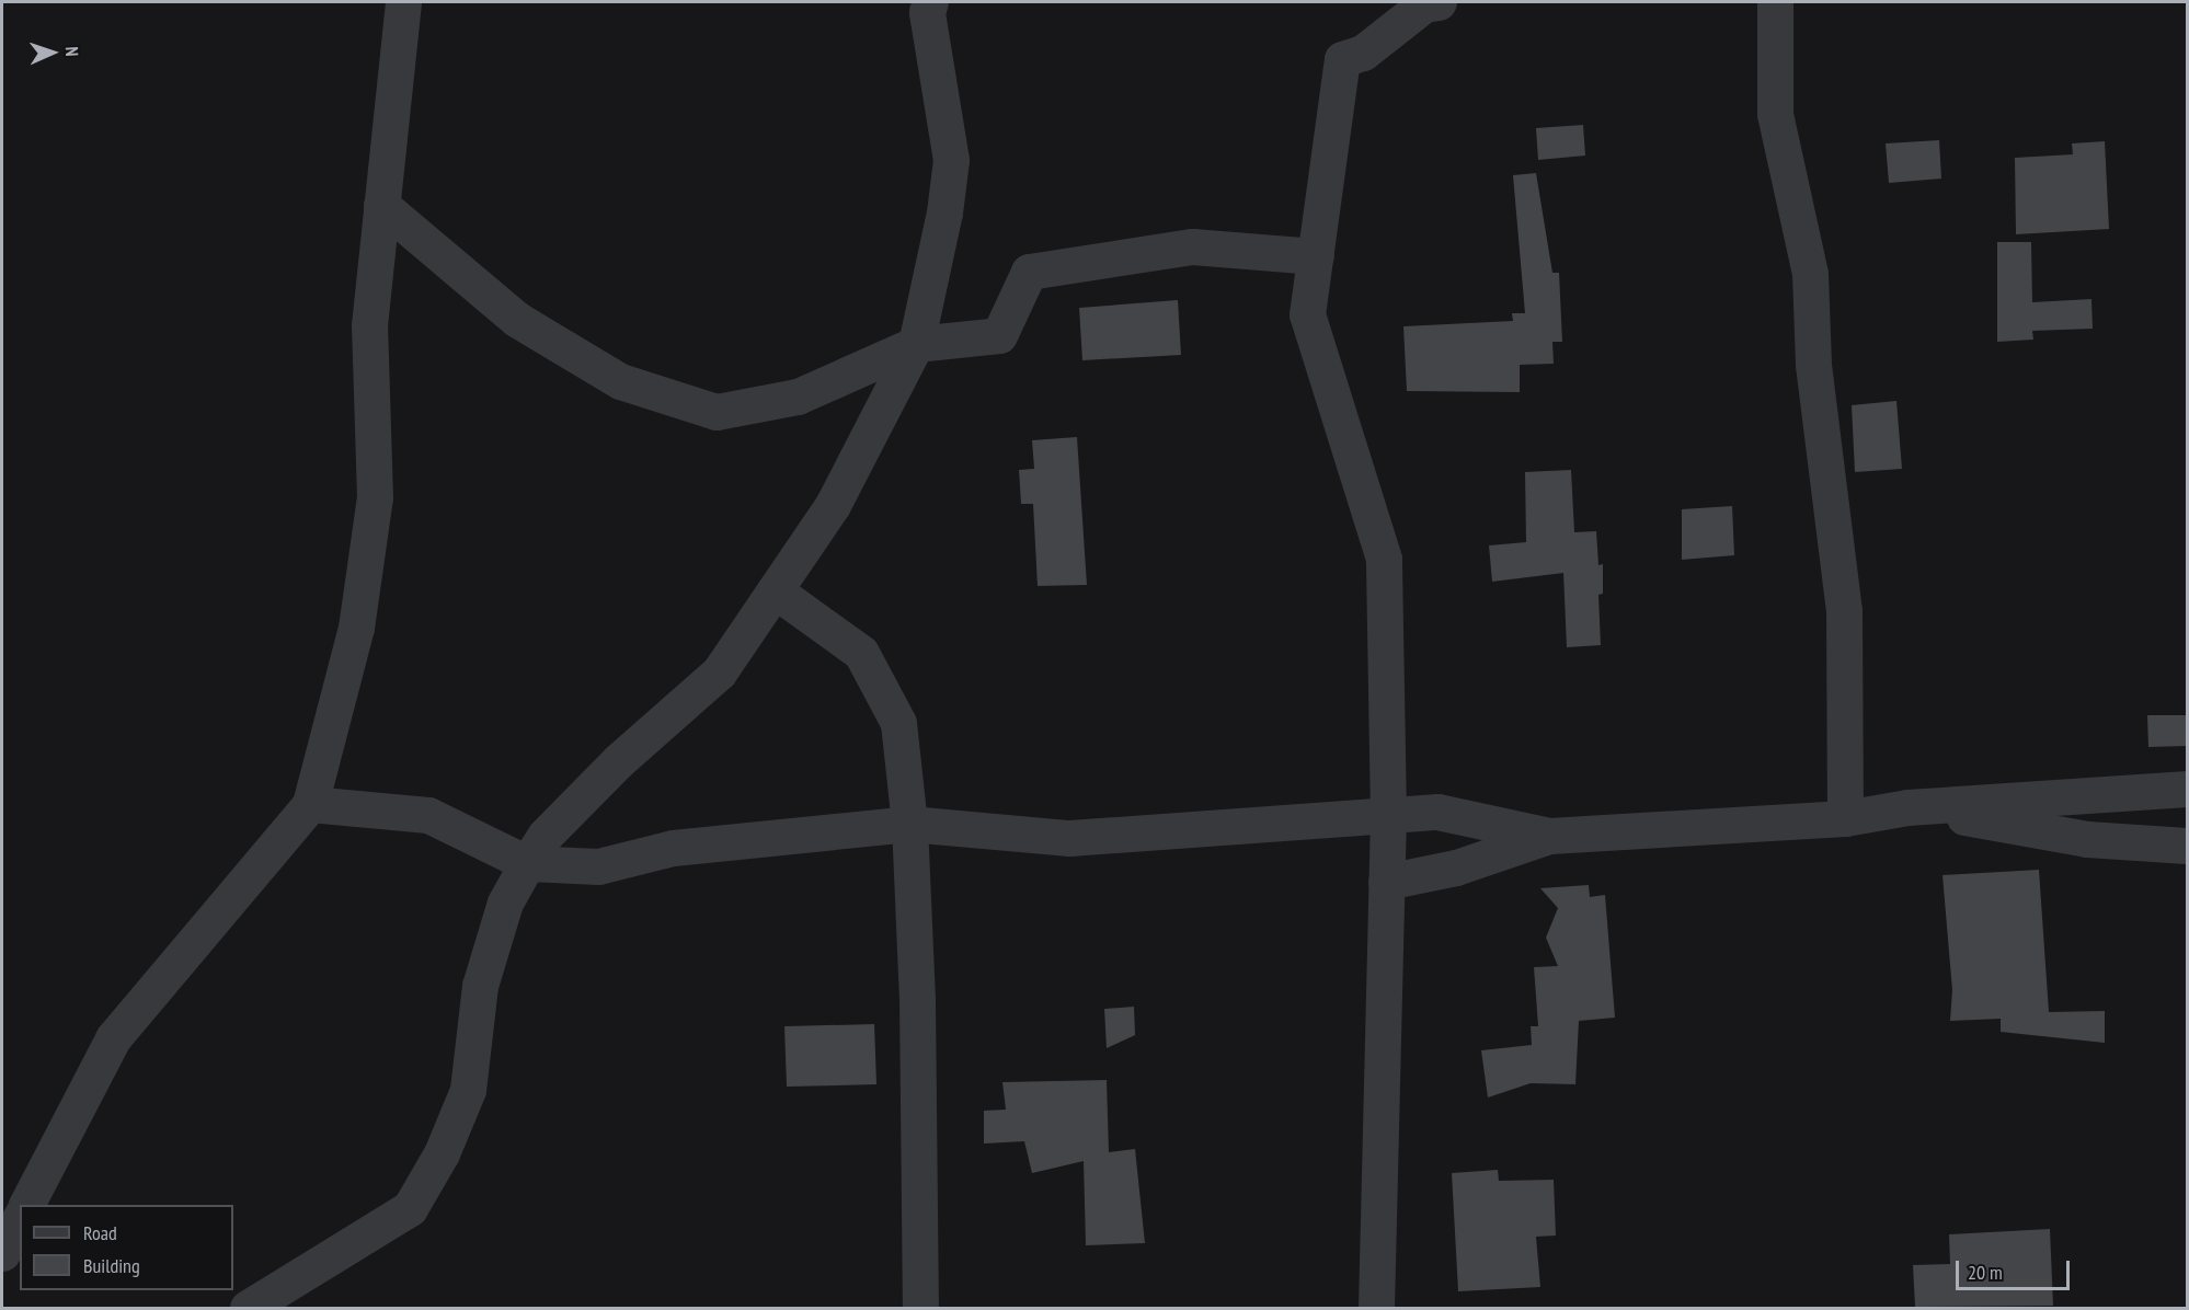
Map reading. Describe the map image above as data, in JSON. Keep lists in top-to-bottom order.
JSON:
{
  "legend": ["Road", "Building"],
  "scale_bar": "20 m",
  "north": "right"
}
